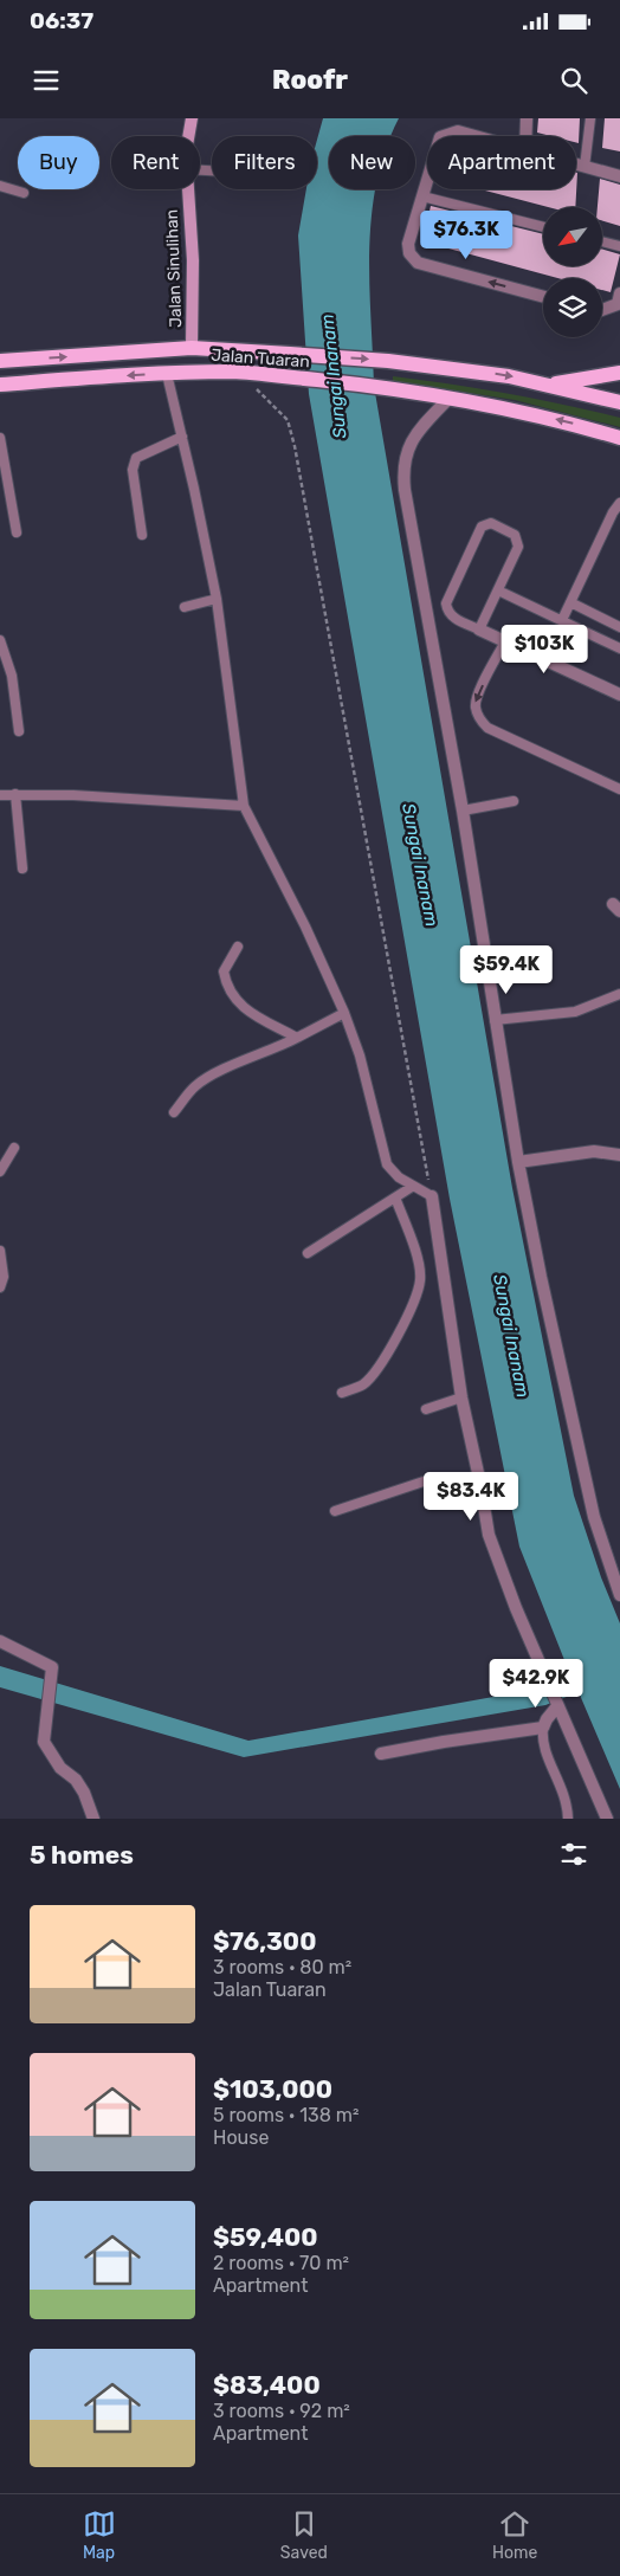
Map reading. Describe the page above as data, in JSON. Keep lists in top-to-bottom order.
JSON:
{
  "streets": {
    "main road": ["Jalan Tuaran"],
    "street": ["Jalan Sinulihan"]
  },
  "crossings": [
    ["Jalan Sinulihan", "Jalan Tuaran"]
  ],
  "water": ["Sungai Inanam"],
  "north": "bottom left",
  "page": {
    "status": "06:37",
    "header": "Roofr",
    "chip": [
      "Buy",
      "Rent",
      "Filters",
      "New",
      "Apartment"
    ],
    "price": [
      "$76.3K",
      "$103K",
      "$59.4K",
      "$83.4K",
      "$42.9K"
    ],
    "heading": "5 homes",
    "list": [
      {
        "name": "$76,300",
        "note": "3 rooms · 80 m² · Jalan Tuaran"
      },
      {
        "name": "$103,000",
        "note": "5 rooms · 138 m² · House"
      },
      {
        "name": "$59,400",
        "note": "2 rooms · 70 m² · Apartment"
      },
      {
        "name": "$83,400",
        "note": "3 rooms · 92 m² · Apartment"
      }
    ],
    "tabs": ["Map", "Saved", "Home"]
  }
}
